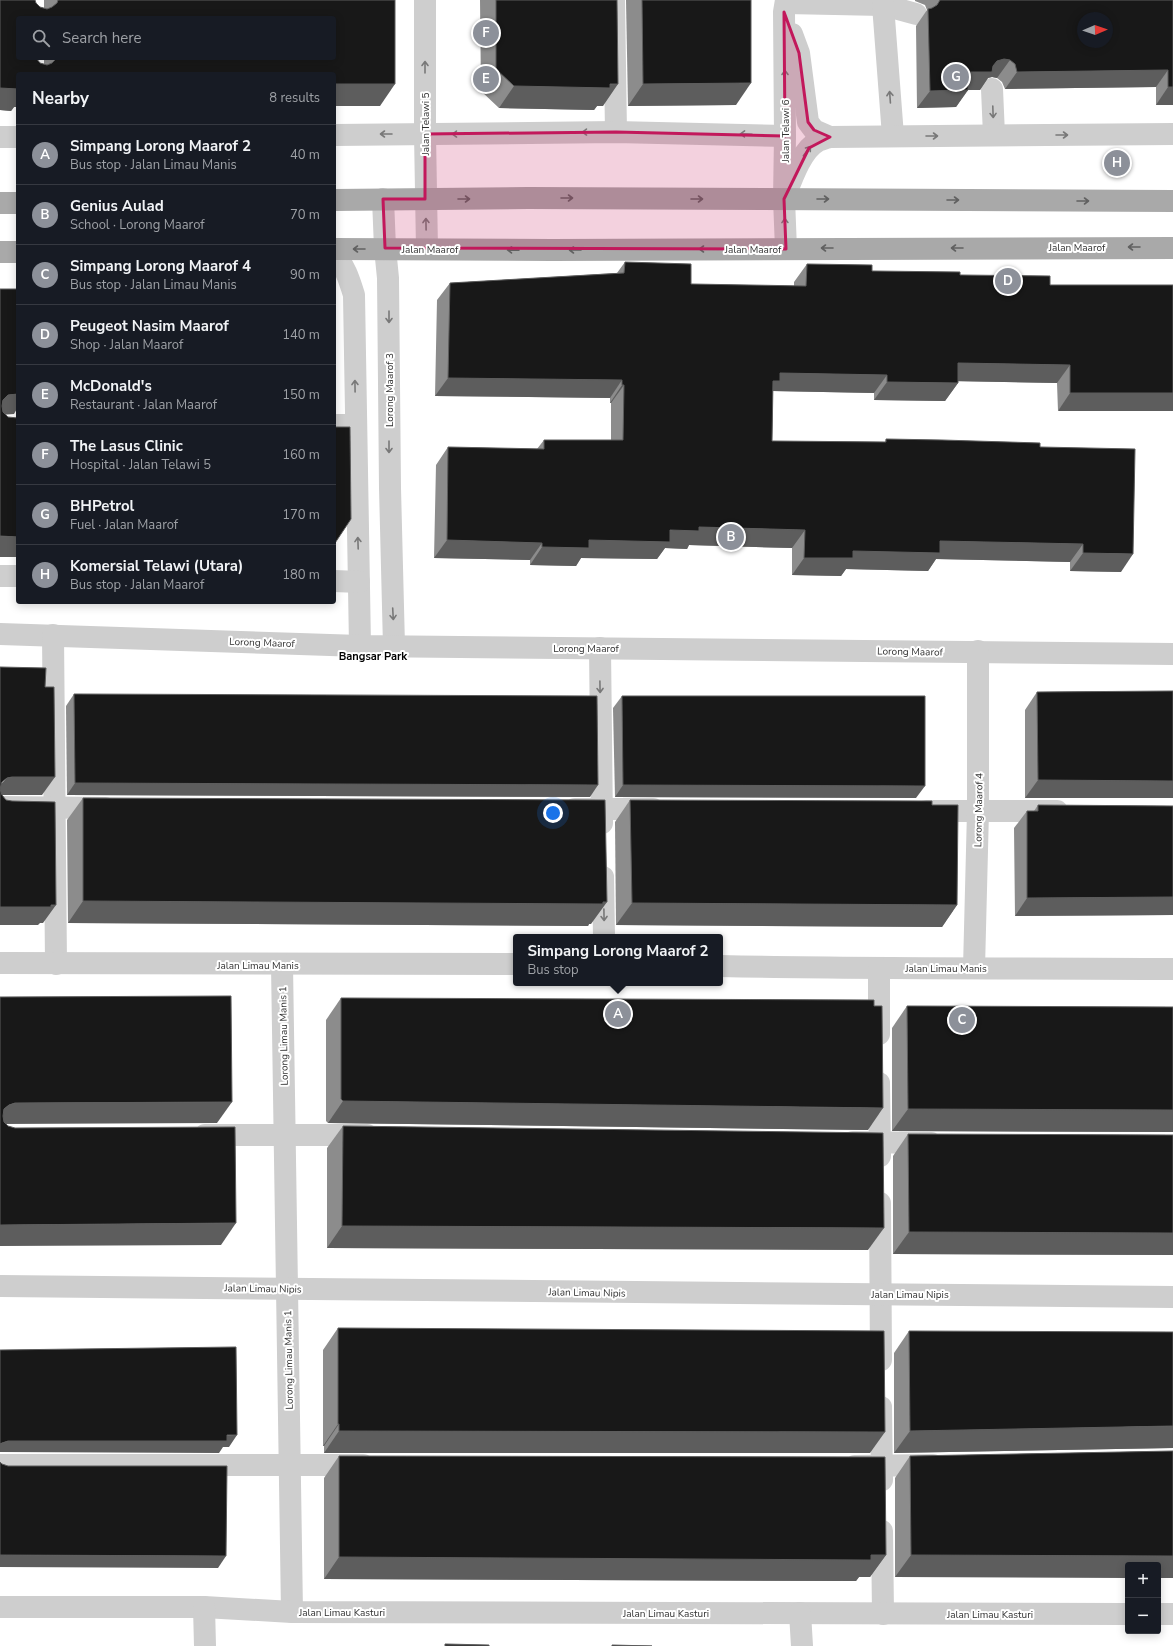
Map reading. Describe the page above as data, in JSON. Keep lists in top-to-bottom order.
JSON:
{
  "streets": {
    "main road": ["Jalan Maarof"],
    "street": [
      "Jalan Telawi 5",
      "Jalan Telawi 6",
      "Lorong Maarof 3",
      "Lorong Maarof",
      "Lorong Maarof 4",
      "Jalan Limau Manis",
      "Lorong Limau Manis 1",
      "Jalan Limau Nipis",
      "Jalan Limau Kasturi"
    ]
  },
  "crossings": [
    ["Jalan Telawi 5", "Jalan Maarof"],
    ["Jalan Telawi 6", "Jalan Maarof"],
    ["Jalan Maarof", "Lorong Maarof 3"],
    ["Lorong Maarof 3", "Lorong Maarof"],
    ["Lorong Maarof", "Lorong Maarof 4"],
    ["Lorong Maarof 4", "Jalan Limau Manis"],
    ["Jalan Limau Manis", "Lorong Limau Manis 1"],
    ["Lorong Limau Manis 1", "Jalan Limau Nipis"],
    ["Lorong Limau Manis 1", "Jalan Limau Kasturi"]
  ],
  "districts": ["Bangsar Park"],
  "north": "right",
  "page": {
    "search": "Search here",
    "pins": [
      "F",
      "G",
      "E",
      "H",
      "D",
      "B",
      "A",
      "C"
    ],
    "heading": ["Nearby", "8 results"],
    "list": [
      {
        "mark": "A",
        "name": "Simpang Lorong Maarof 2",
        "note": "Bus stop · Jalan Limau Manis",
        "value": "40 m"
      },
      {
        "mark": "B",
        "name": "Genius Aulad",
        "note": "School · Lorong Maarof",
        "value": "70 m"
      },
      {
        "mark": "C",
        "name": "Simpang Lorong Maarof 4",
        "note": "Bus stop · Jalan Limau Manis",
        "value": "90 m"
      },
      {
        "mark": "D",
        "name": "Peugeot Nasim Maarof",
        "note": "Shop · Jalan Maarof",
        "value": "140 m"
      },
      {
        "mark": "E",
        "name": "McDonald's",
        "note": "Restaurant · Jalan Maarof",
        "value": "150 m"
      },
      {
        "mark": "F",
        "name": "The Lasus Clinic",
        "note": "Hospital · Jalan Telawi 5",
        "value": "160 m"
      },
      {
        "mark": "G",
        "name": "BHPetrol",
        "note": "Fuel · Jalan Maarof",
        "value": "170 m"
      },
      {
        "mark": "H",
        "name": "Komersial Telawi (Utara)",
        "note": "Bus stop · Jalan Maarof",
        "value": "180 m"
      }
    ],
    "popup": ["Simpang Lorong Maarof 2", "Bus stop"],
    "map_buttons": ["+", "−"]
  }
}
